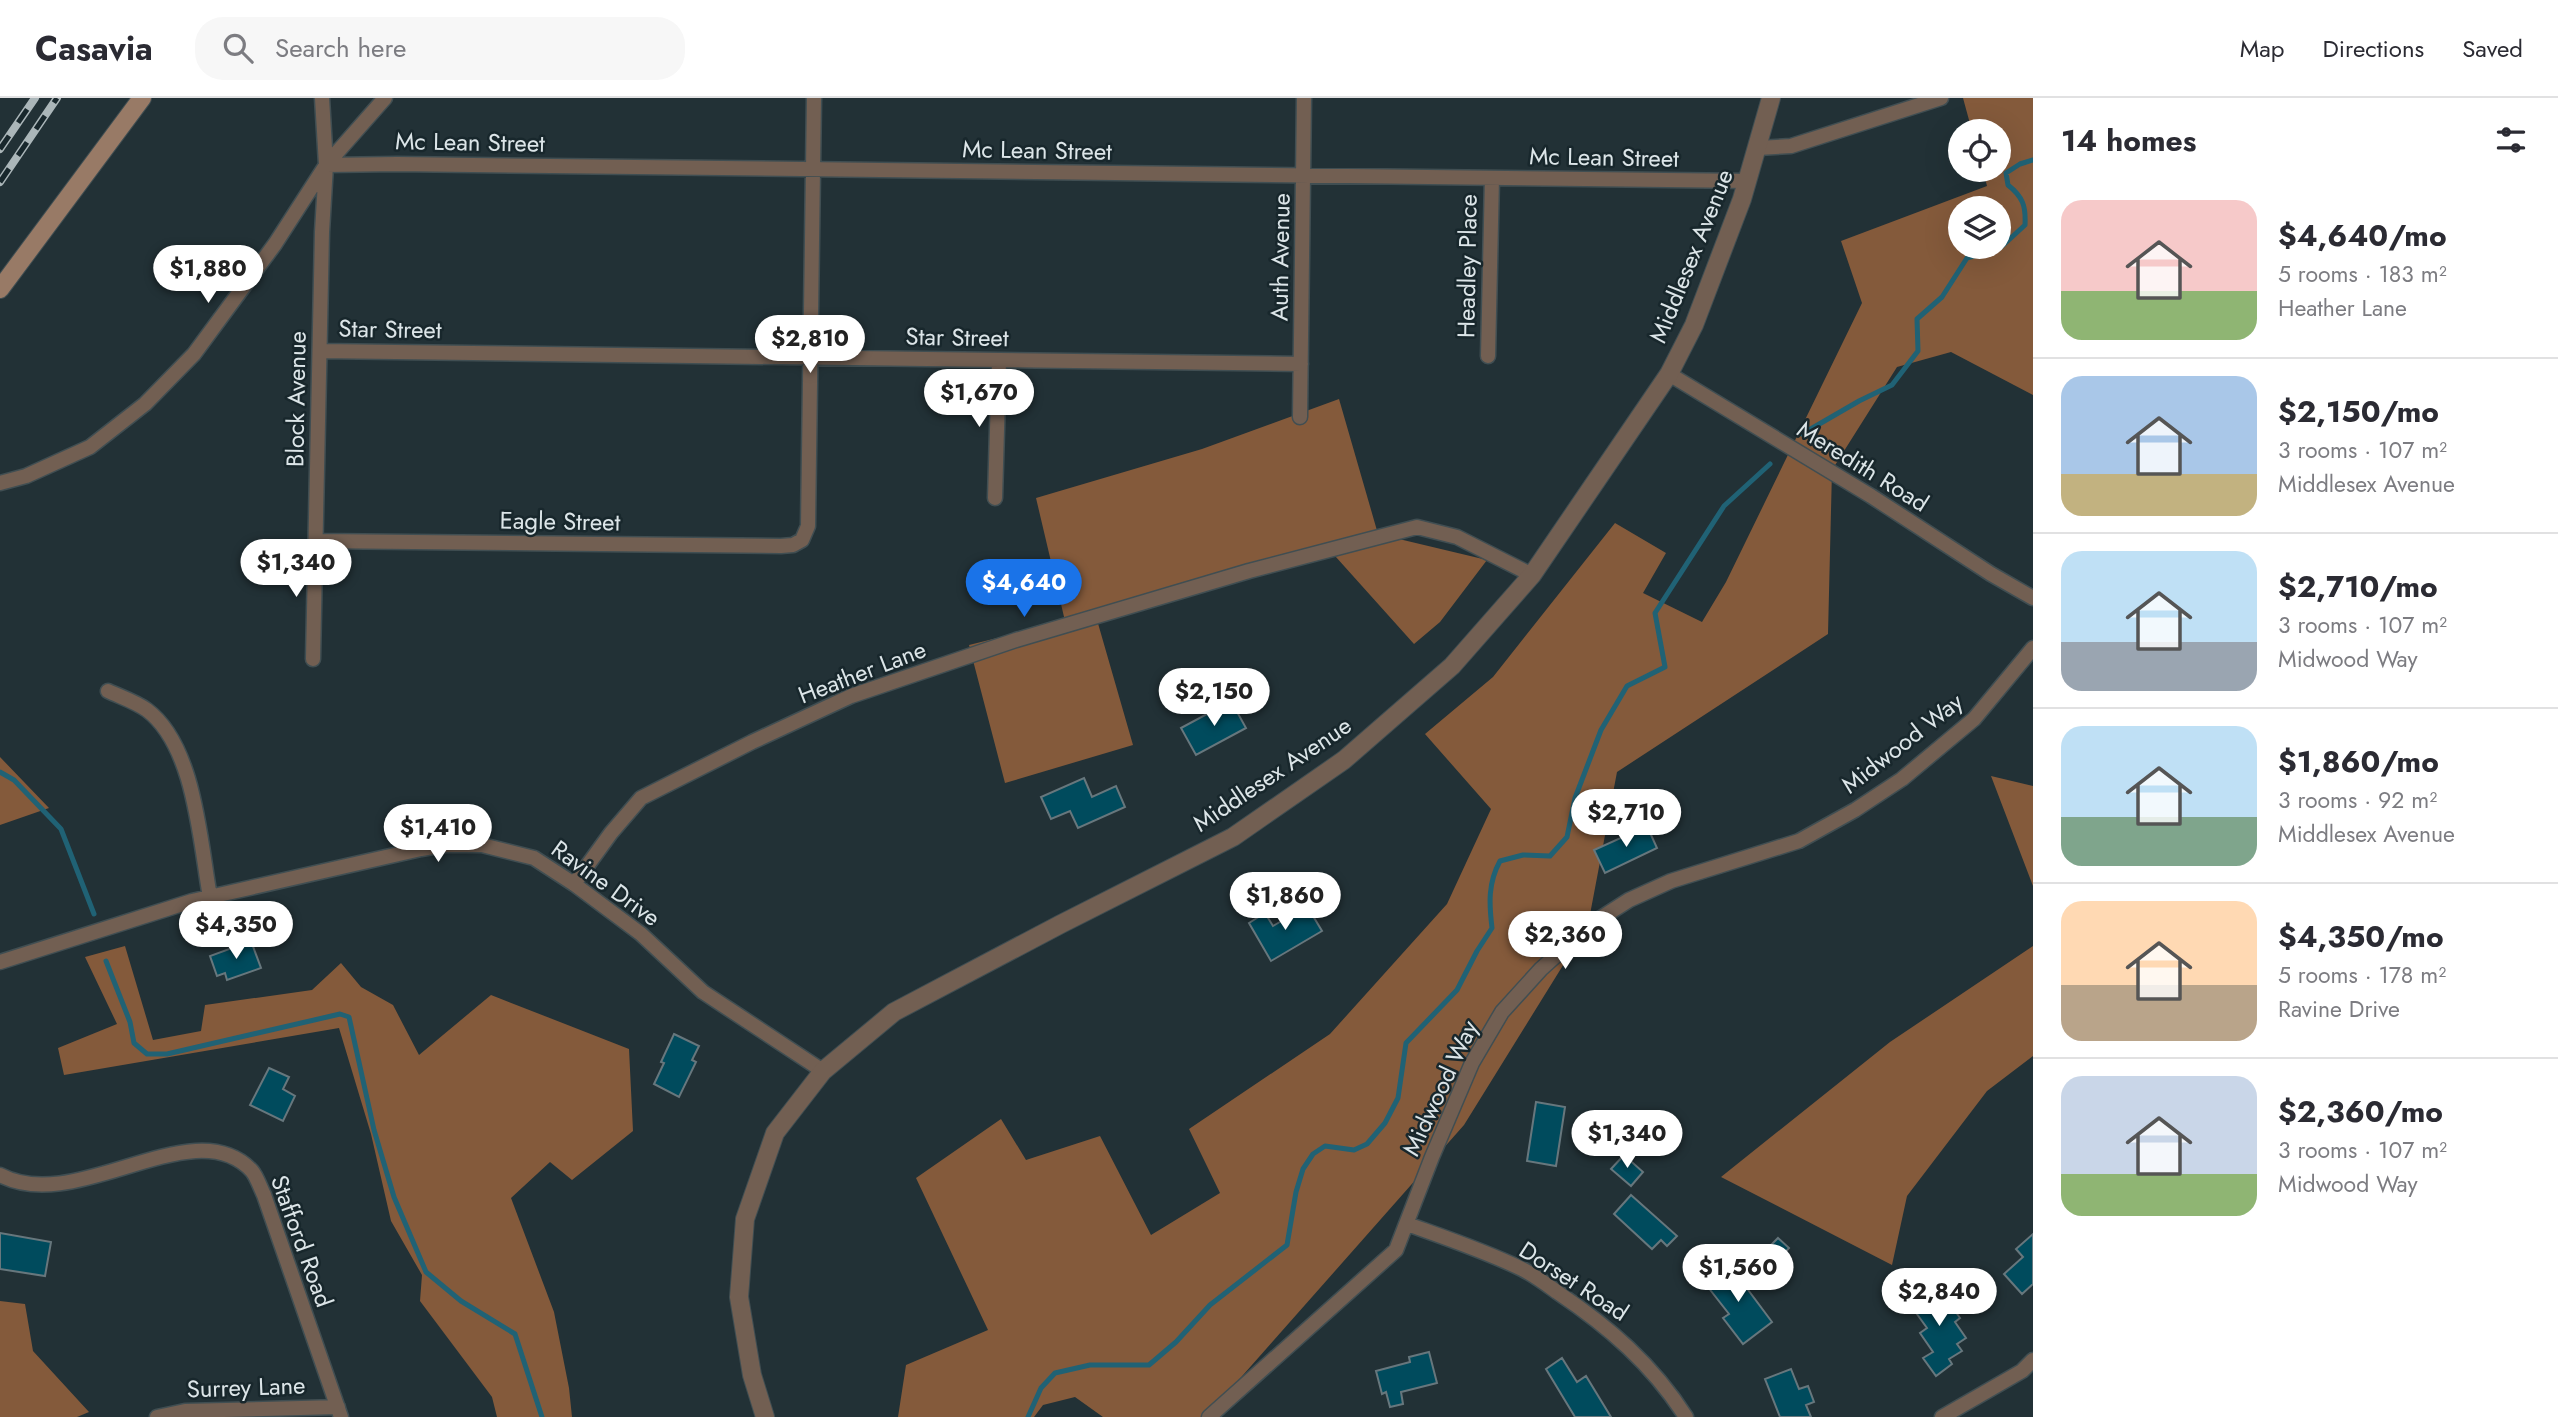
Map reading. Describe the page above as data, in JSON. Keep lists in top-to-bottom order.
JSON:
{
  "streets": {
    "street": [
      "Mc Lean Street",
      "Middlesex Avenue",
      "Auth Avenue",
      "Headley Place",
      "Star Street",
      "Block Avenue",
      "Meredith Road",
      "Eagle Street",
      "Heather Lane",
      "Midwood Way",
      "Ravine Drive",
      "Stafford Road",
      "Dorset Road",
      "Surrey Lane"
    ]
  },
  "crossings": [
    ["Mc Lean Street", "Middlesex Avenue"],
    ["Mc Lean Street", "Auth Avenue"],
    ["Mc Lean Street", "Headley Place"],
    ["Mc Lean Street", "Block Avenue"],
    ["Middlesex Avenue", "Meredith Road"],
    ["Middlesex Avenue", "Heather Lane"],
    ["Middlesex Avenue", "Ravine Drive"],
    ["Auth Avenue", "Star Street"],
    ["Star Street", "Block Avenue"],
    ["Star Street", "Eagle Street"],
    ["Block Avenue", "Eagle Street"],
    ["Heather Lane", "Ravine Drive"],
    ["Midwood Way", "Dorset Road"],
    ["Stafford Road", "Surrey Lane"]
  ],
  "page": {
    "header": "Casavia",
    "search": "Search here",
    "nav": ["Map", "Directions", "Saved"],
    "heading": "14 homes",
    "list": [
      {
        "name": "$4,640/mo",
        "note": "5 rooms · 183 m² · Heather Lane"
      },
      {
        "name": "$2,150/mo",
        "note": "3 rooms · 107 m² · Middlesex Avenue"
      },
      {
        "name": "$2,710/mo",
        "note": "3 rooms · 107 m² · Midwood Way"
      },
      {
        "name": "$1,860/mo",
        "note": "3 rooms · 92 m² · Middlesex Avenue"
      },
      {
        "name": "$4,350/mo",
        "note": "5 rooms · 178 m² · Ravine Drive"
      },
      {
        "name": "$2,360/mo",
        "note": "3 rooms · 107 m² · Midwood Way"
      }
    ],
    "price": [
      "$1,880",
      "$2,810",
      "$1,670",
      "$1,340",
      "$4,640",
      "$2,150",
      "$2,710",
      "$1,410",
      "$1,860",
      "$4,350",
      "$2,360",
      "$1,340",
      "$1,560",
      "$2,840"
    ]
  }
}
